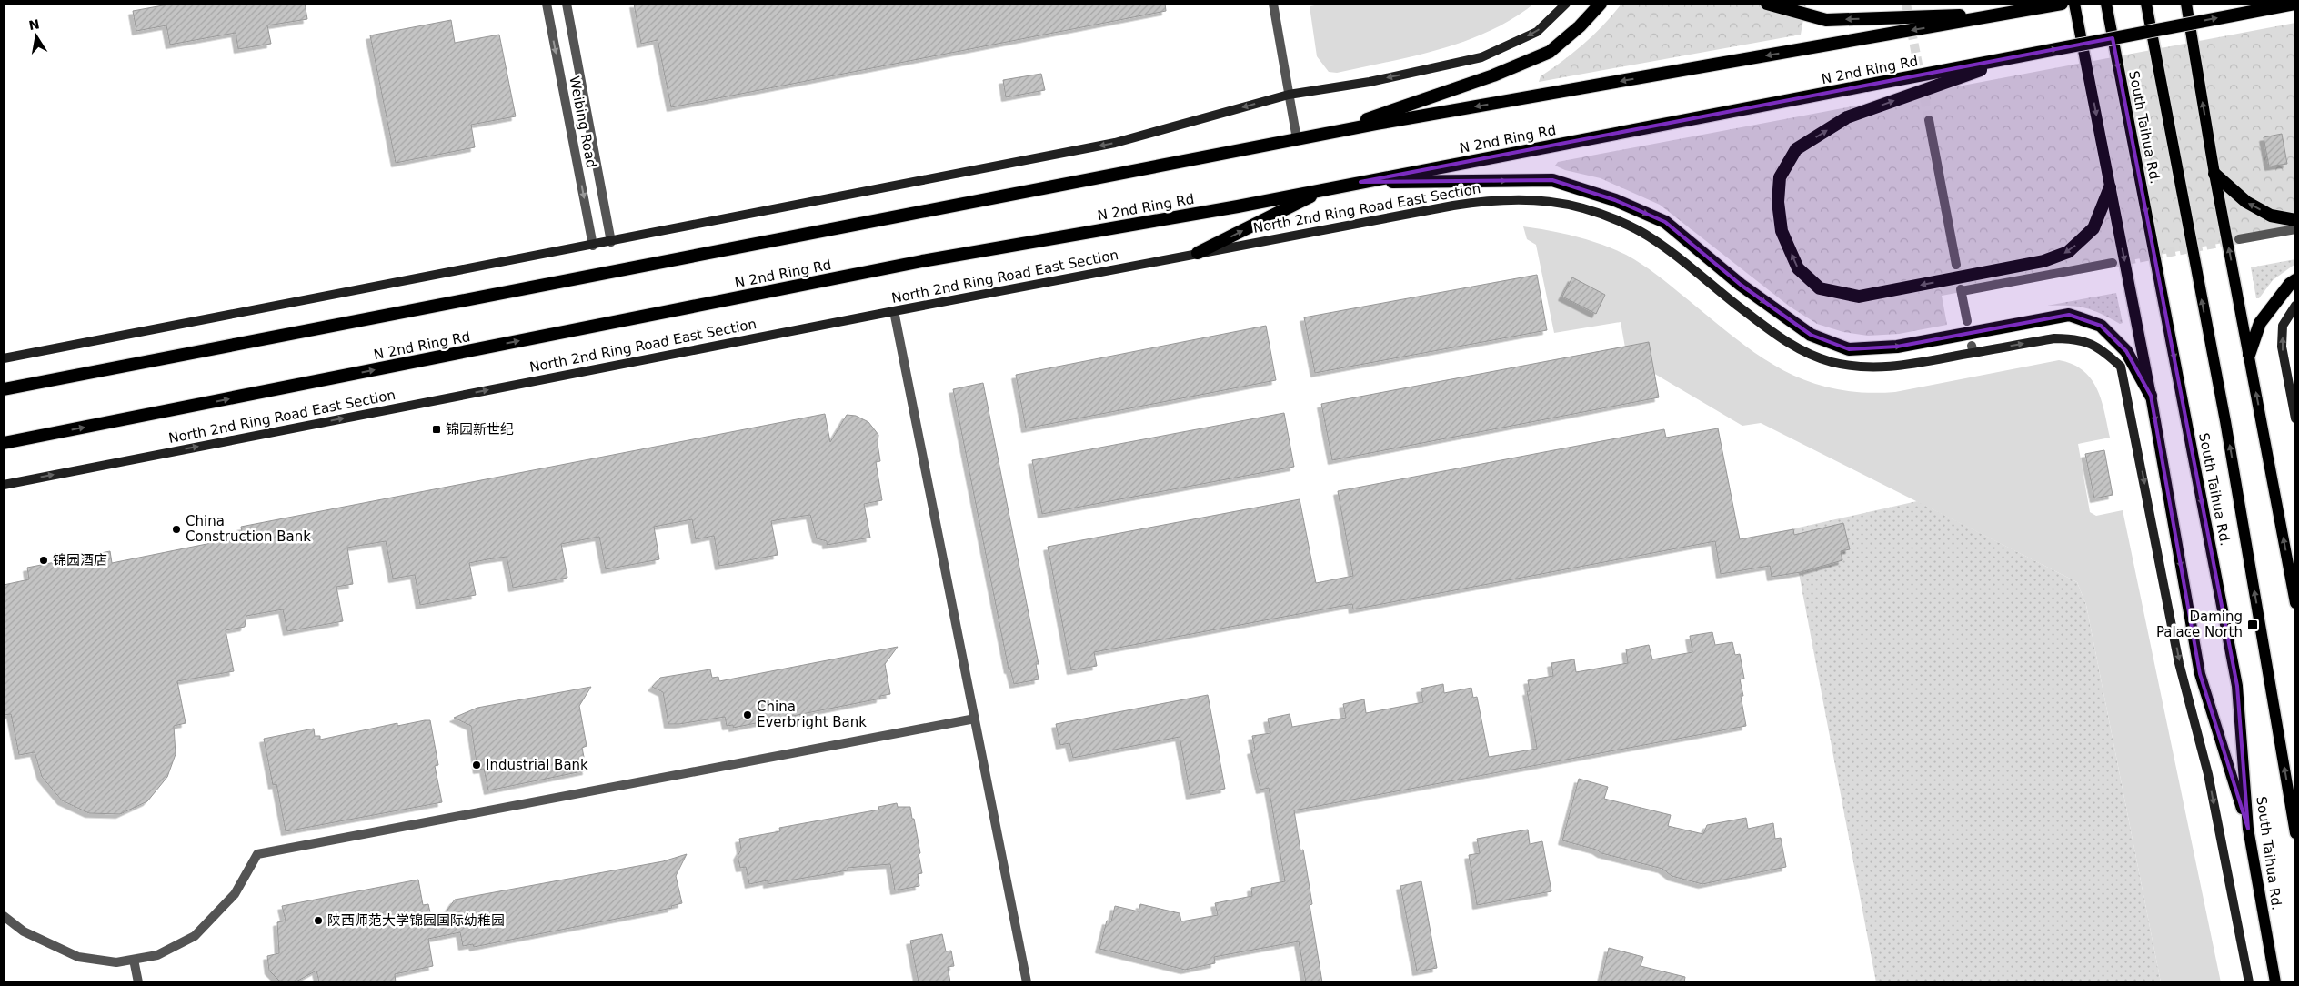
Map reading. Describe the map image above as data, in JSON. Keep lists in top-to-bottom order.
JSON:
{
  "streets": {
    "highway": ["N 2nd Ring Rd"],
    "main road": ["South Taihua Rd.", "North 2nd Ring Road East Section"],
    "street": ["Weibing Road"]
  },
  "one_way": ["North 2nd Ring Road East Section"],
  "places": {
    "transit": ["锦园新世纪", "Daming Palace North"],
    "other": [
      "China Construction Bank",
      "锦园酒店",
      "China Everbright Bank",
      "Industrial Bank",
      "陕西师范大学锦园国际幼稚园"
    ]
  },
  "north": "top"
}
